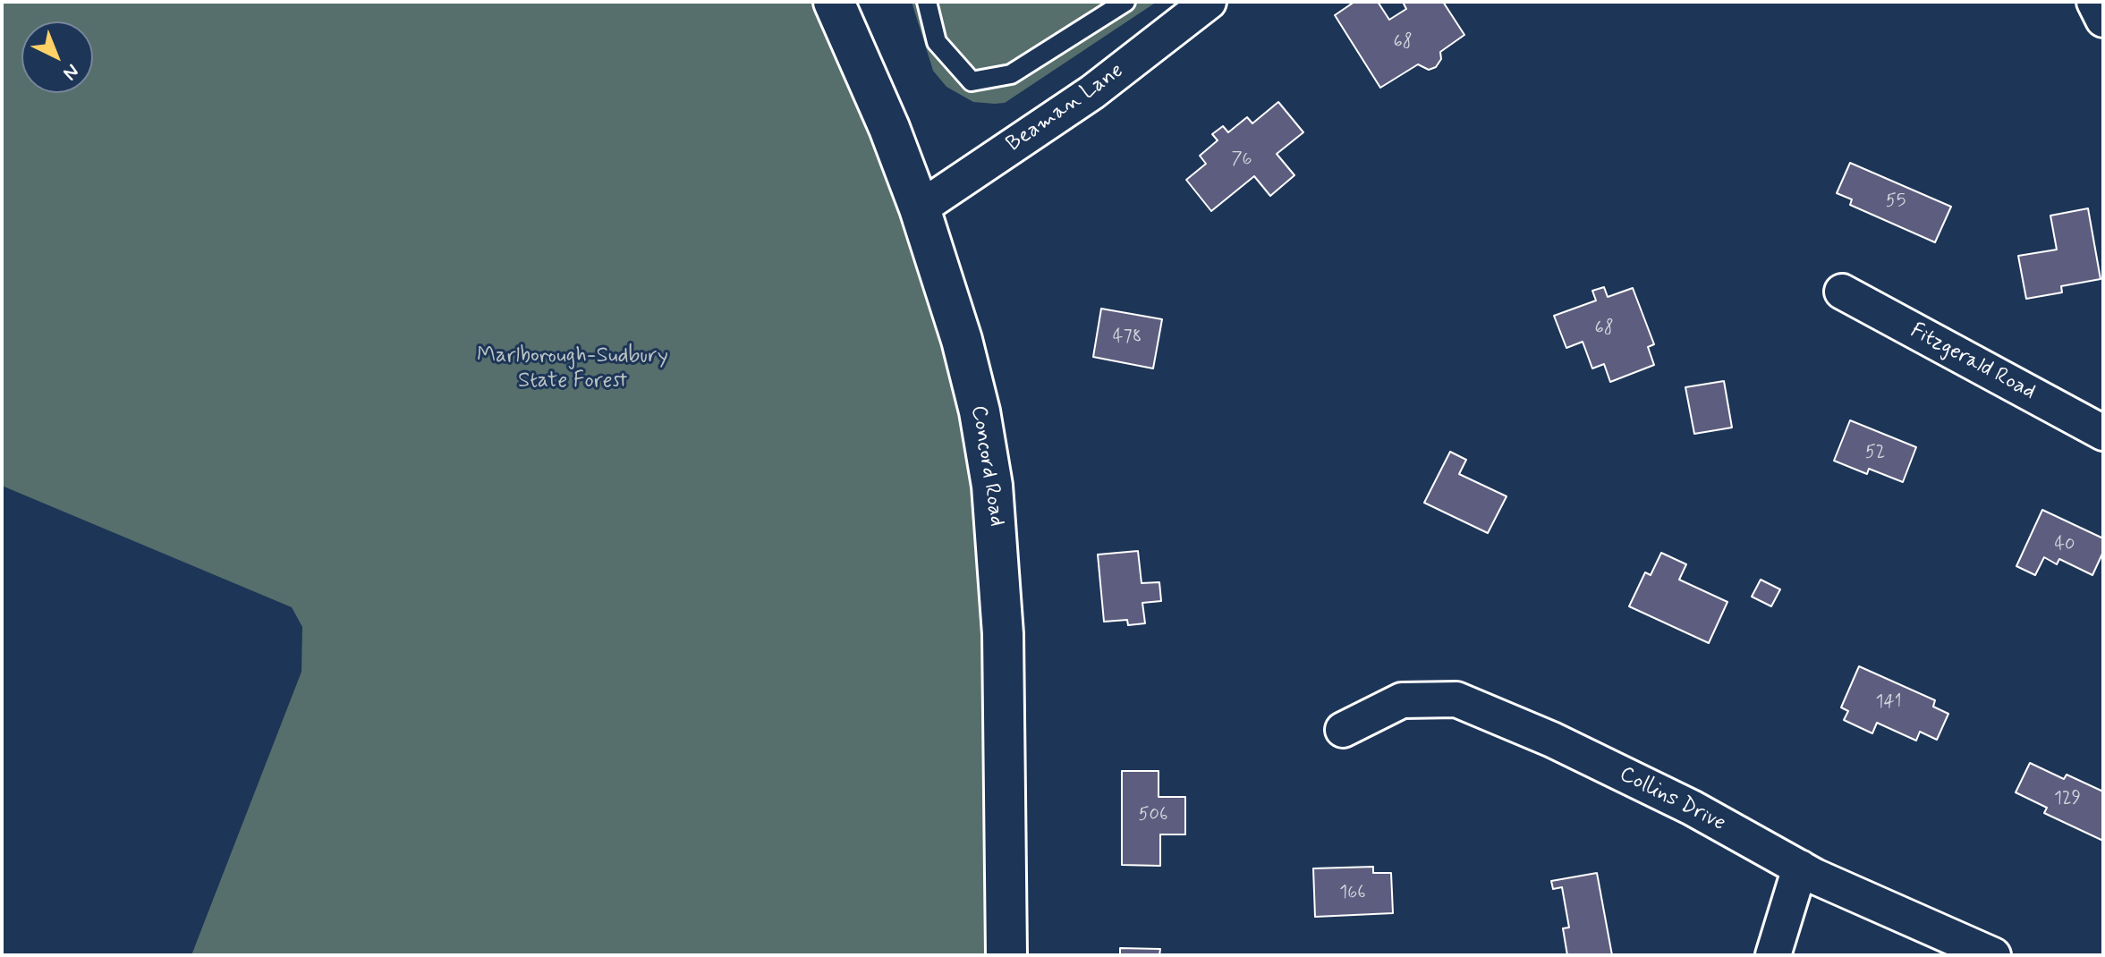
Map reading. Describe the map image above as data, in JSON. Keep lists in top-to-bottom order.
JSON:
{
  "streets": {
    "street": [
      "Beaman Lane",
      "Fitzgerald Road",
      "Concord Road",
      "Collins Drive"
    ]
  },
  "crossings": [
    ["Beaman Lane", "Concord Road"]
  ],
  "parks": ["Marlborough-Sudbury State Forest"],
  "house_numbers": [
    "68",
    "76",
    "55",
    "68",
    "478",
    "52",
    "40",
    "141",
    "129",
    "506",
    "166"
  ],
  "north": "bottom right"
}
